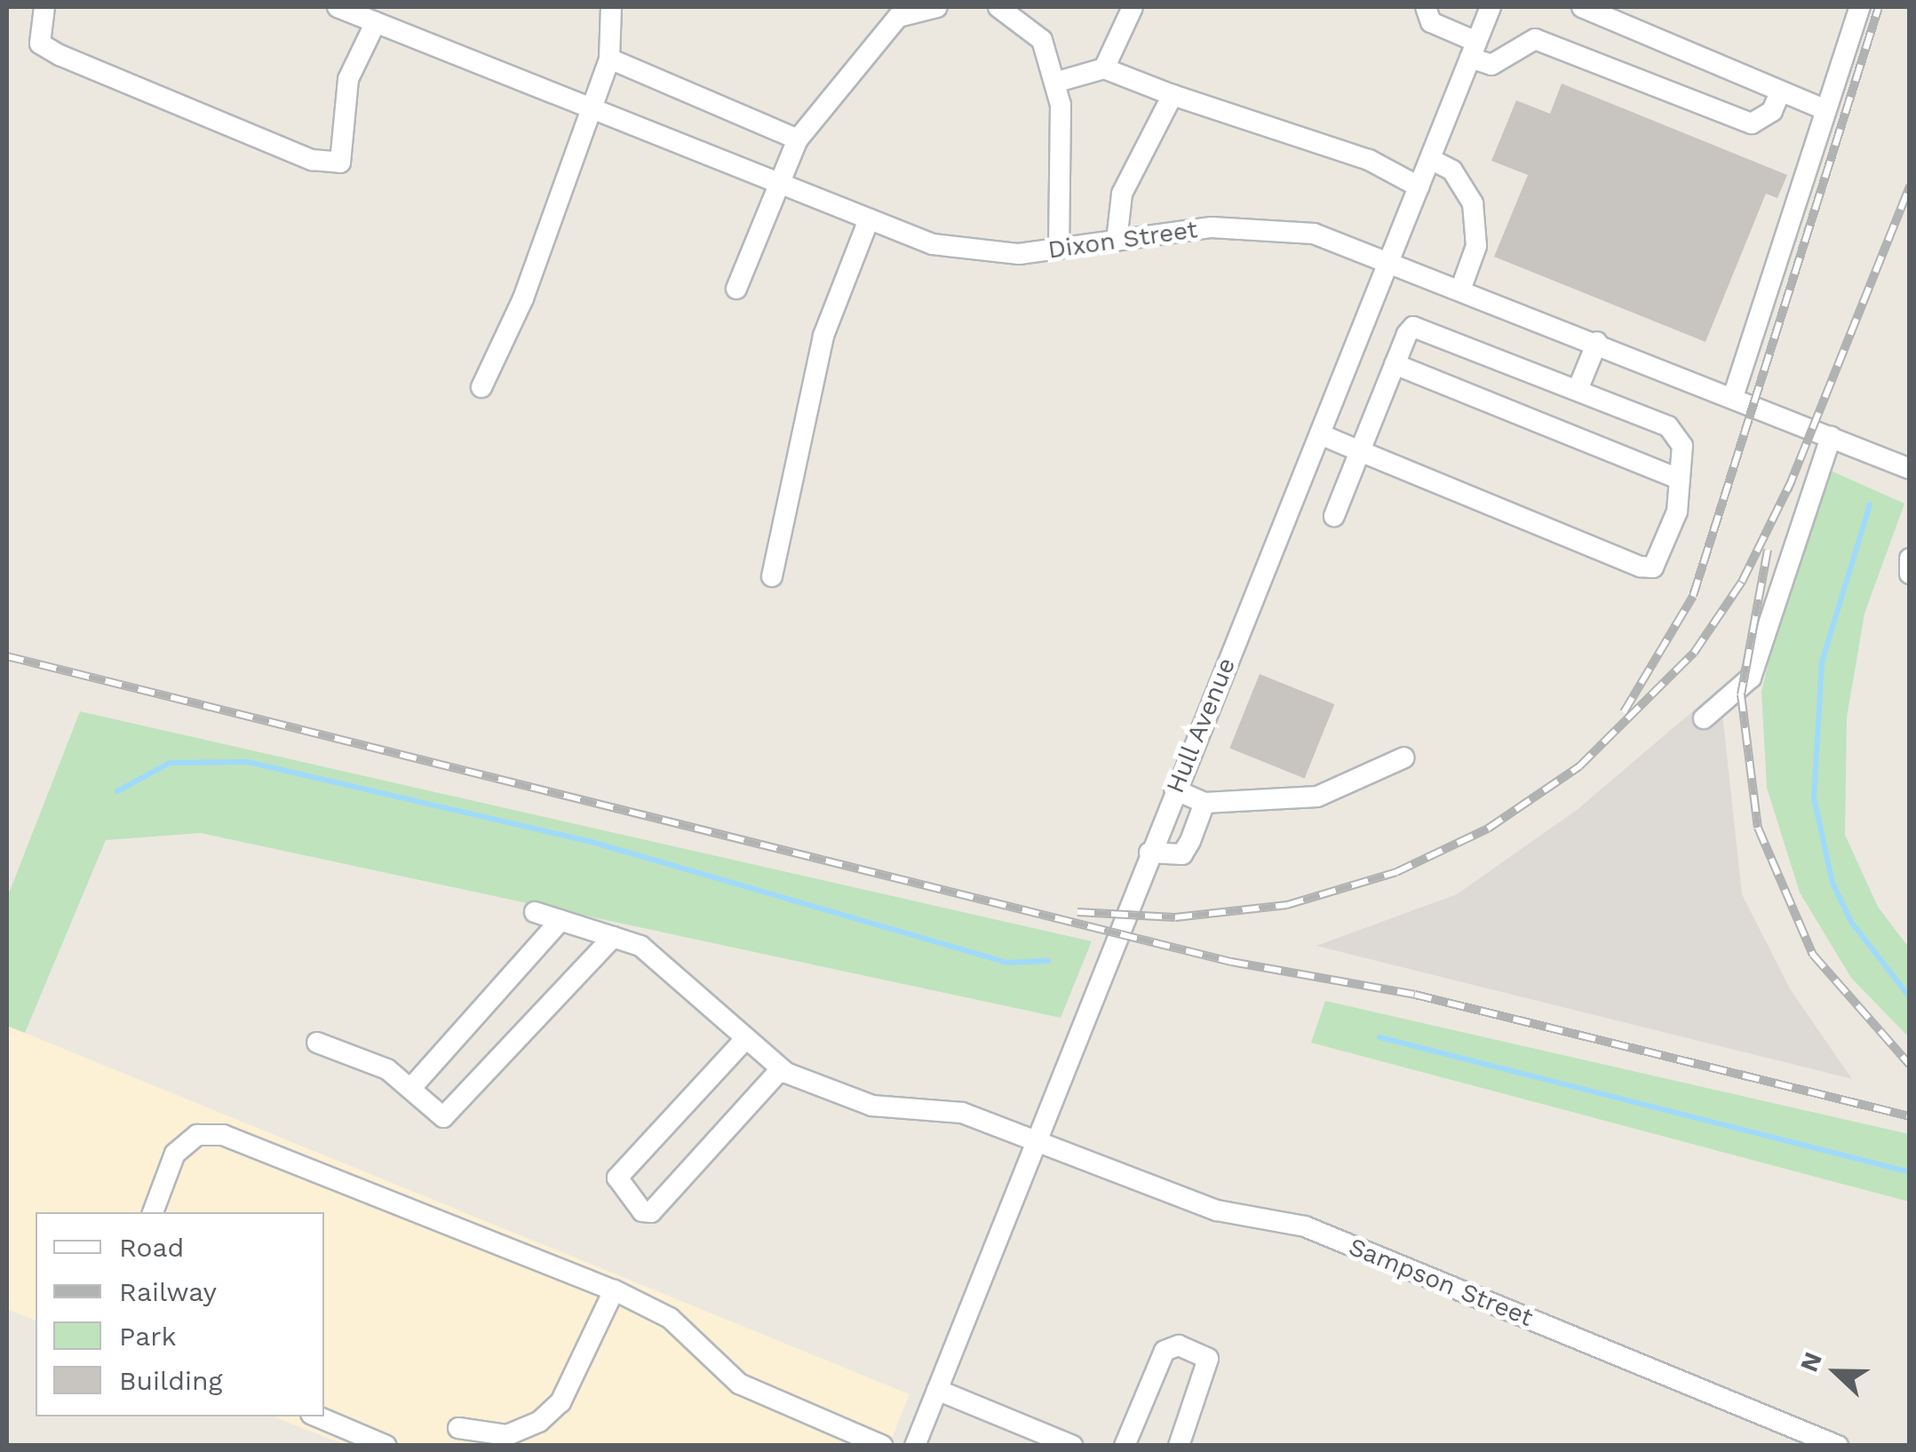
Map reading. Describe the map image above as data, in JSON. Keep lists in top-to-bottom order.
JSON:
{
  "streets": {
    "street": ["Dixon Street", "Hull Avenue", "Sampson Street"]
  },
  "crossings": [
    ["Dixon Street", "Hull Avenue"],
    ["Hull Avenue", "Sampson Street"]
  ],
  "legend": [
    "Road",
    "Railway",
    "Park",
    "Building"
  ],
  "north": "left"
}
